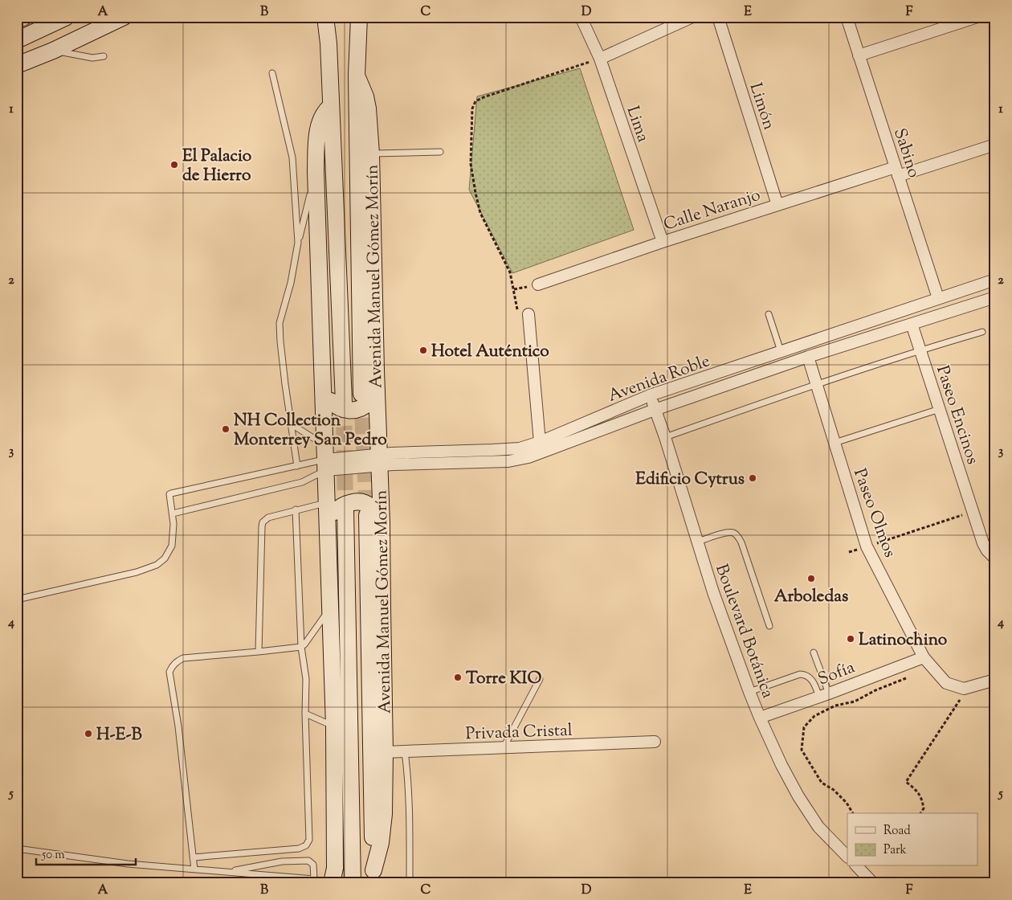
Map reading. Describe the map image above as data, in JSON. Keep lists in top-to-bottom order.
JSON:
{
  "streets": {
    "street": [
      "Limón",
      "Lima",
      "Sabino",
      "Calle Naranjo",
      "Avenida Manuel Gómez Morín",
      "Avenida Roble",
      "Paseo Encinos",
      "Paseo Olmos",
      "Boulevard Botánica",
      "Sofía",
      "Privada Cristal"
    ]
  },
  "crossings": [
    ["Limón", "Calle Naranjo"],
    ["Lima", "Calle Naranjo"],
    ["Sabino", "Calle Naranjo"],
    ["Sabino", "Avenida Roble"],
    ["Avenida Manuel Gómez Morín", "Avenida Roble"],
    ["Avenida Manuel Gómez Morín", "Privada Cristal"],
    ["Avenida Roble", "Paseo Encinos"],
    ["Avenida Roble", "Paseo Olmos"],
    ["Avenida Roble", "Boulevard Botánica"],
    ["Paseo Olmos", "Sofía"],
    ["Boulevard Botánica", "Sofía"]
  ],
  "places": [
    "El Palacio de Hierro",
    "Hotel Auténtico",
    "NH Collection Monterrey San Pedro",
    "Edificio Cytrus",
    "Arboledas",
    "Latinochino",
    "Torre KIO",
    "H-E-B"
  ],
  "legend": ["Road", "Park"],
  "scale_bar": "50 m",
  "grid": {
    "columns": [
      "A",
      "B",
      "C",
      "D",
      "E",
      "F"
    ],
    "rows": [
      "1",
      "2",
      "3",
      "4",
      "5"
    ]
  }
}
